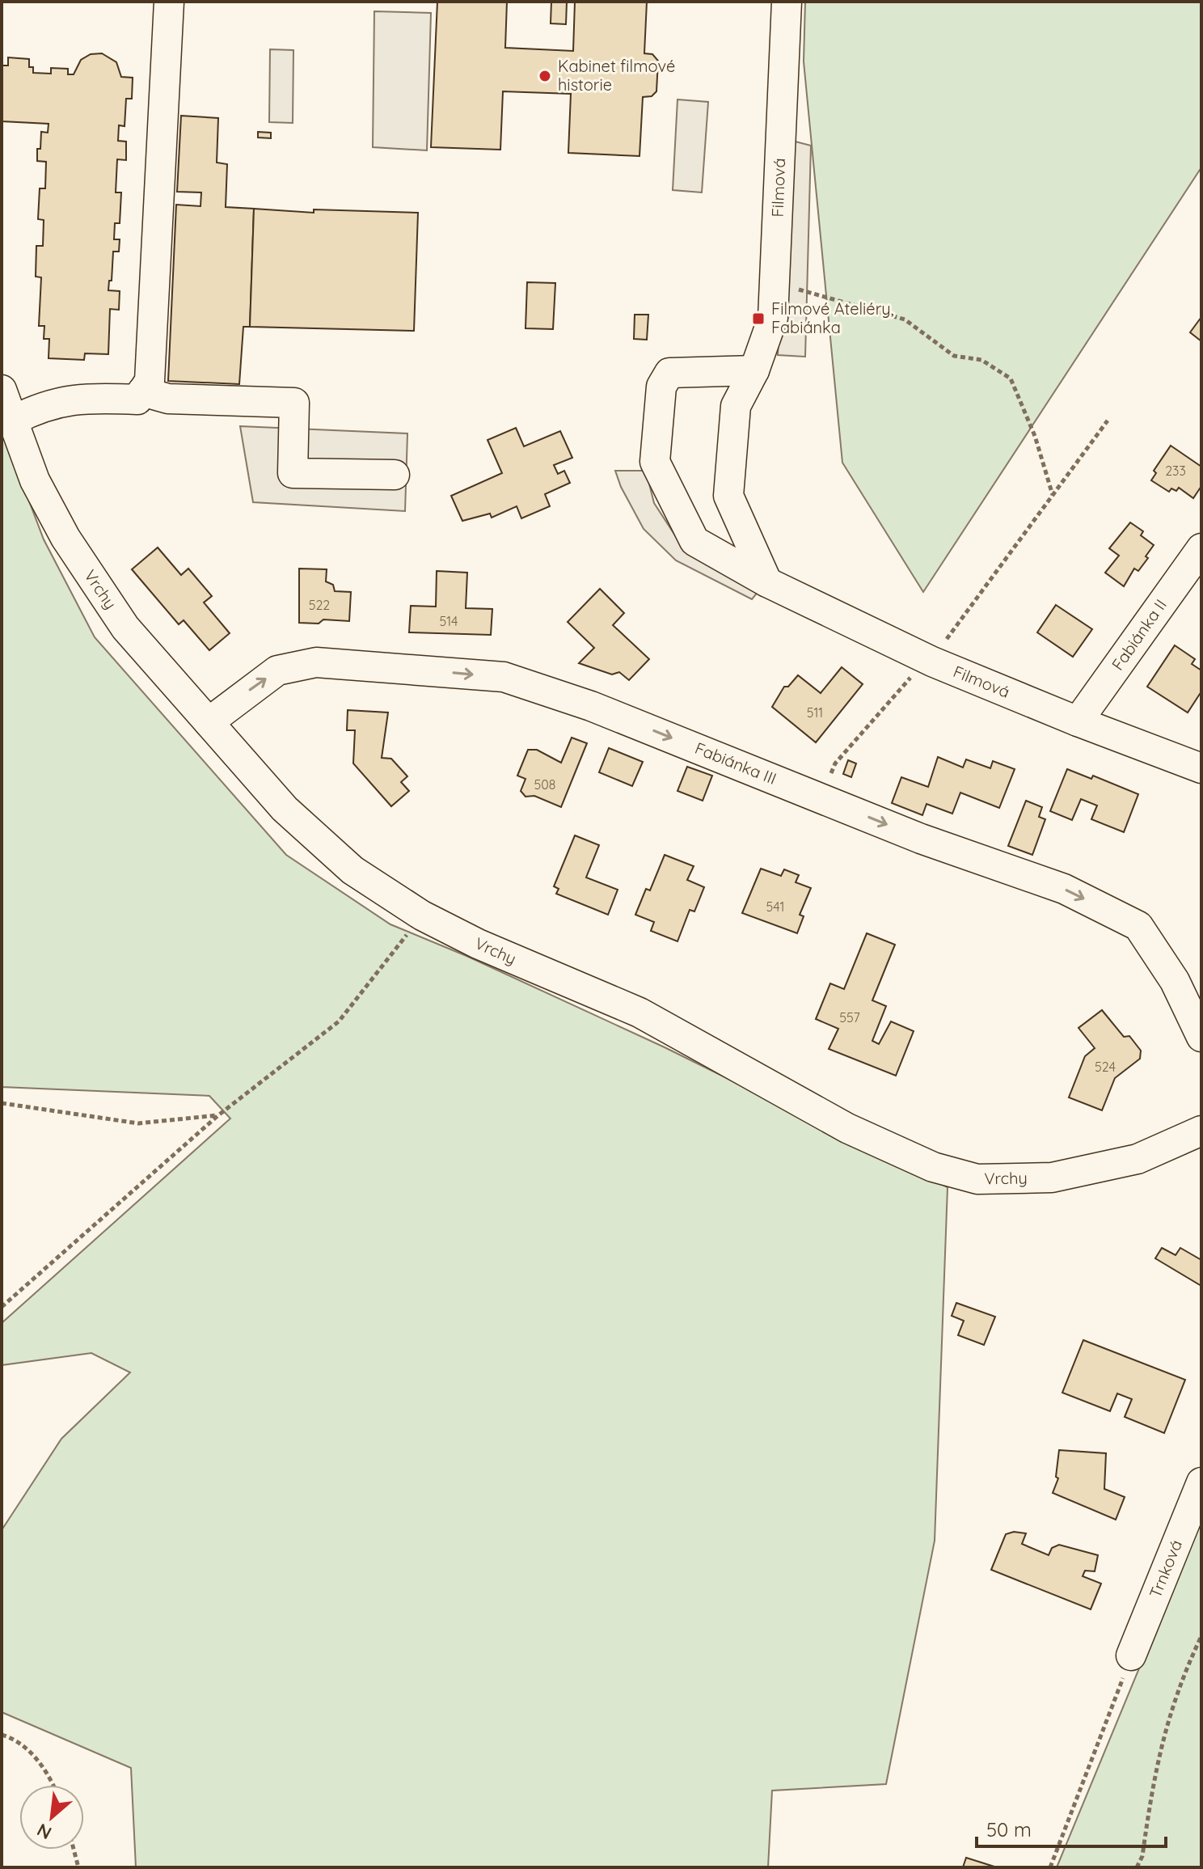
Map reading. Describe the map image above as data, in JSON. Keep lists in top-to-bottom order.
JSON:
{
  "streets": {
    "street": [
      "Filmová",
      "Vrchy",
      "Fabiánka II",
      "Fabiánka III",
      "Trnková"
    ]
  },
  "crossings": [
    ["Filmová", "Fabiánka II"],
    ["Vrchy", "Fabiánka III"]
  ],
  "one_way": ["Fabiánka III"],
  "places": {
    "other": ["Kabinet filmové historie"],
    "transit": ["Filmové Ateliéry, Fabiánka"]
  },
  "house_numbers": [
    "233",
    "522",
    "514",
    "511",
    "508",
    "541",
    "557",
    "524"
  ],
  "scale_bar": "50 m",
  "north": "bottom left"
}
